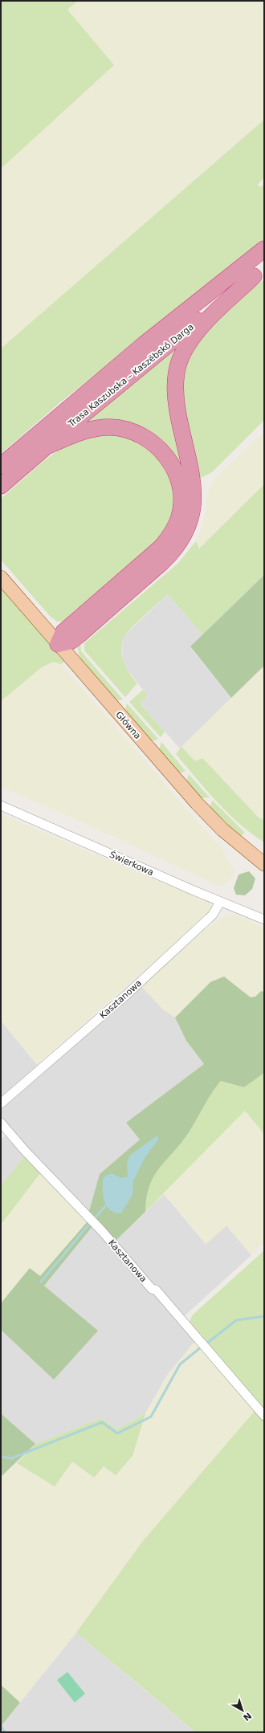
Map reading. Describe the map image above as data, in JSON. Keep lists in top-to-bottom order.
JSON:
{
  "streets": {
    "highway": ["Trasa Kaszubska – Kaszëbskô Darga"],
    "main road": ["Główna"],
    "street": ["Świerkowa", "Kasztanowa"]
  },
  "crossings": [
    ["Świerkowa", "Kasztanowa"]
  ],
  "north": "bottom right"
}
